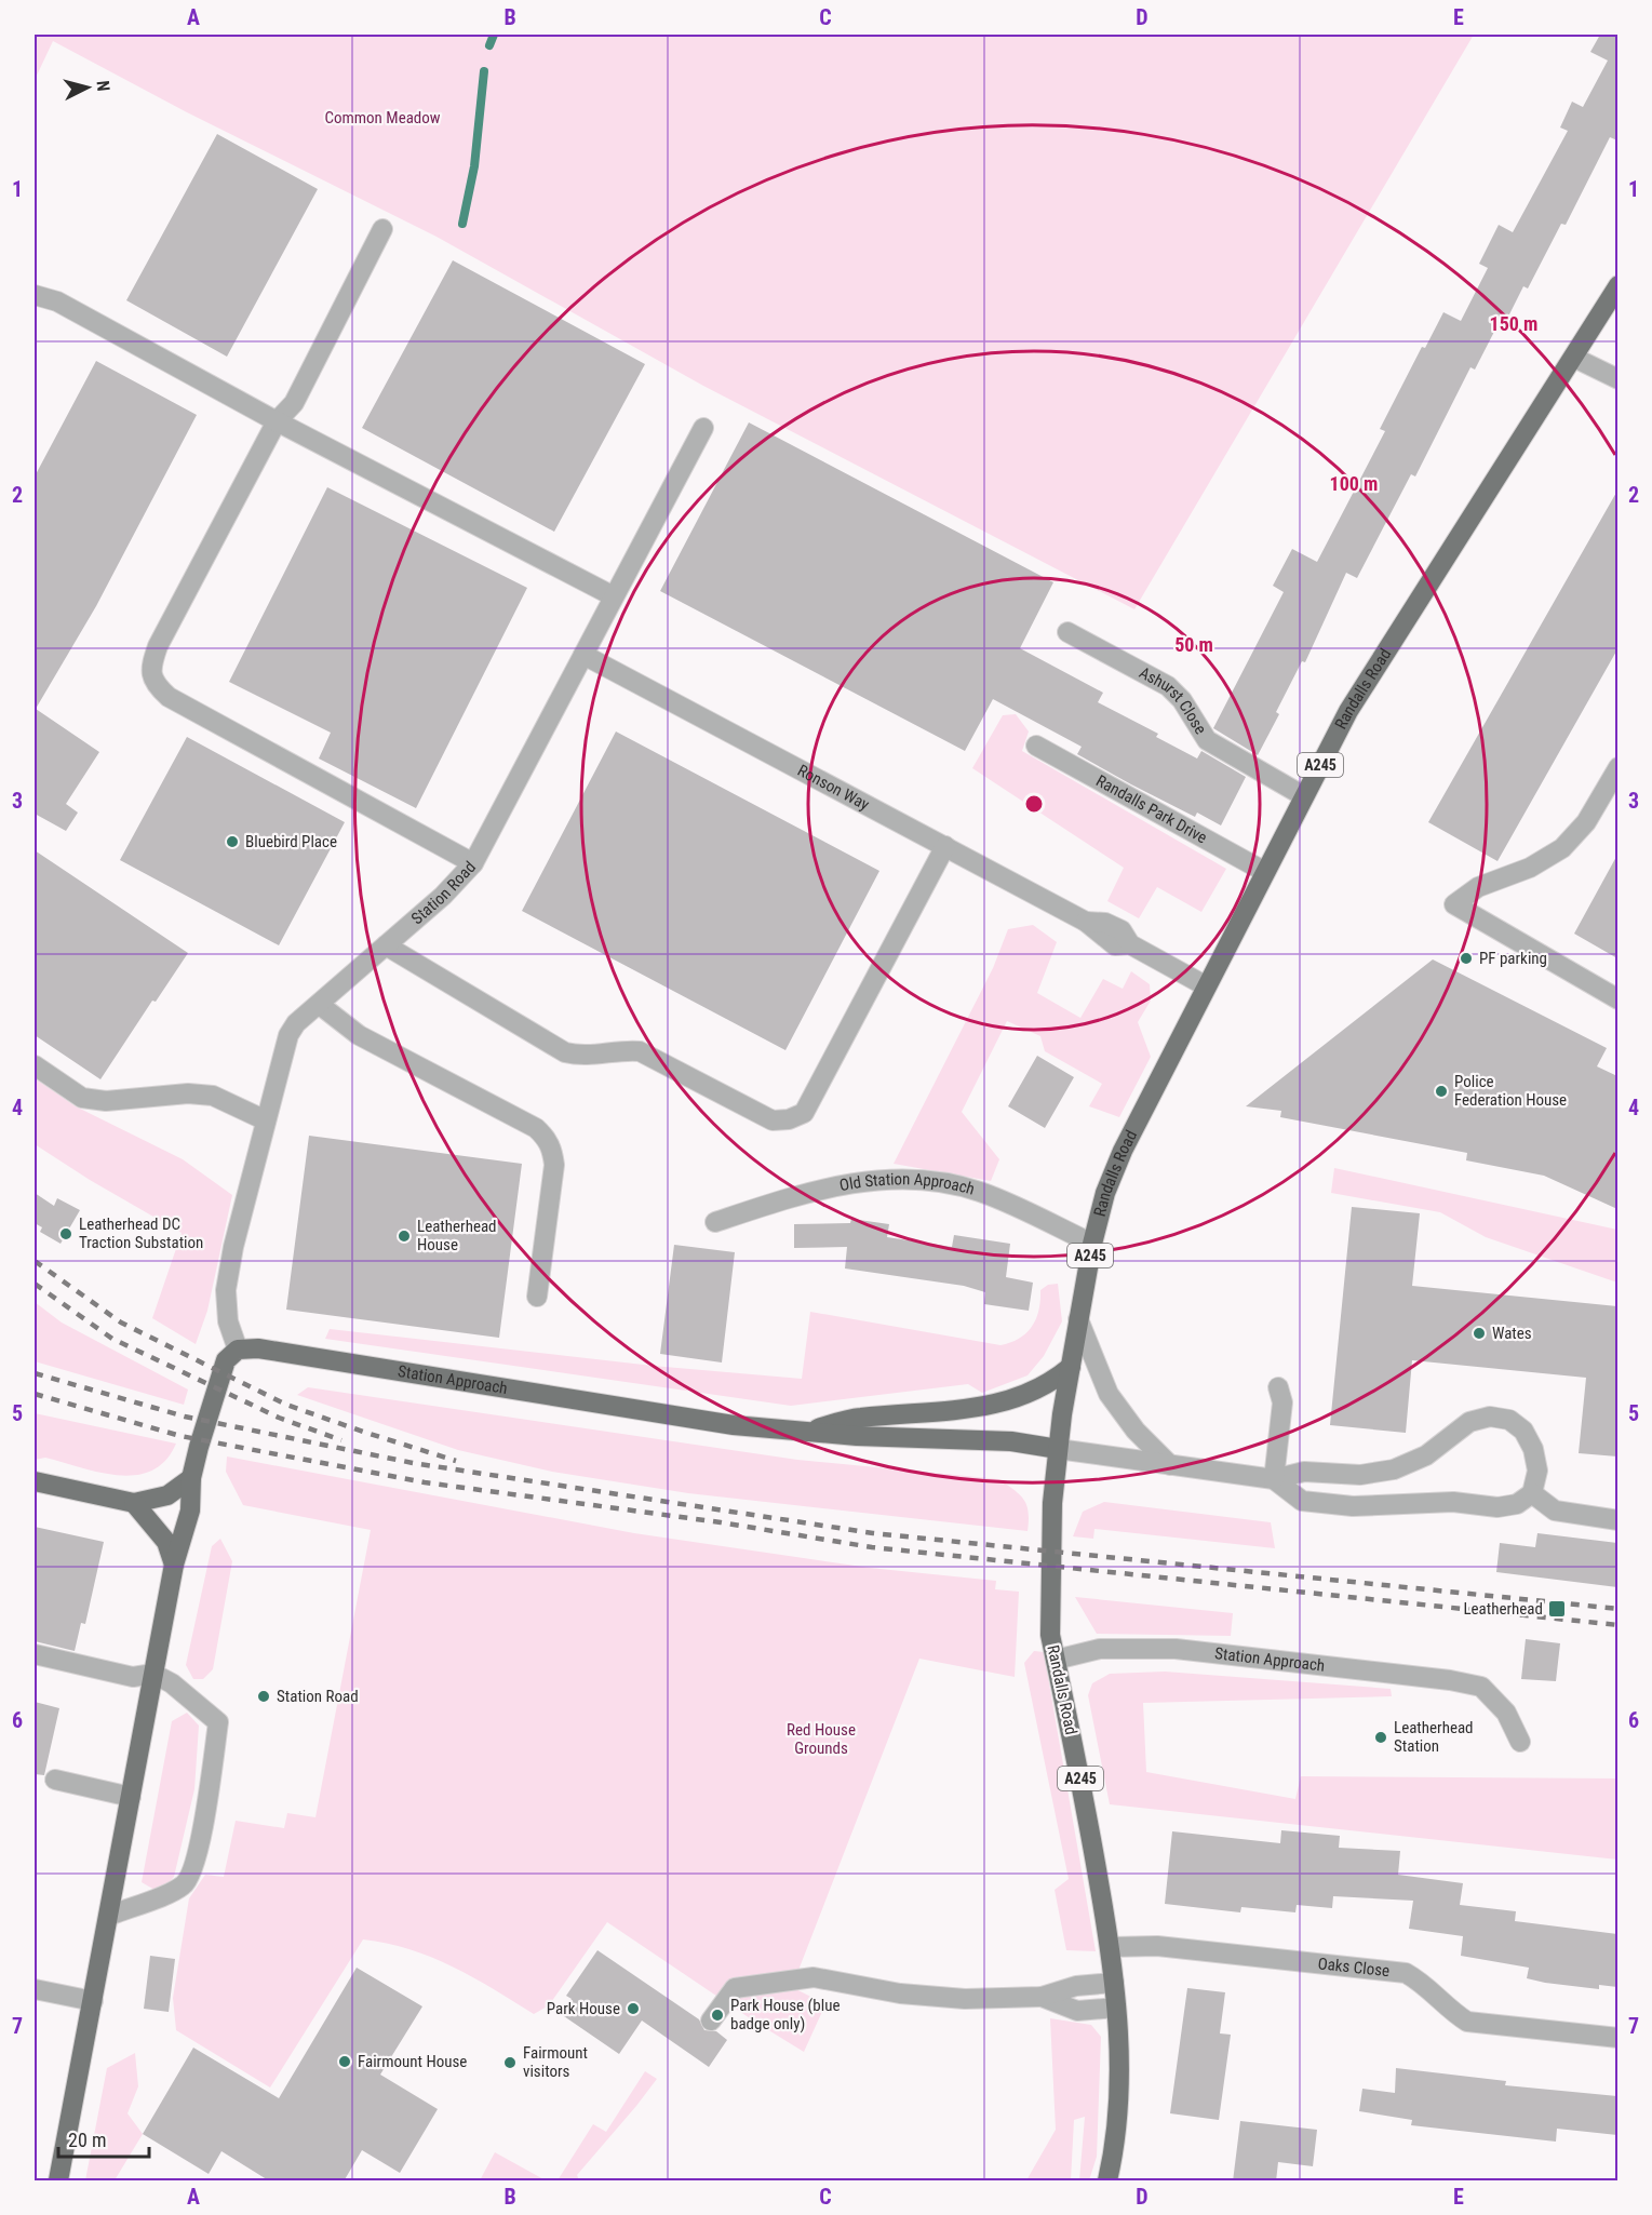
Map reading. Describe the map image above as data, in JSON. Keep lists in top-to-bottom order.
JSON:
{
  "streets": {
    "main road": ["Randalls Road", "A245", "Station Approach"],
    "street": [
      "Ashurst Close",
      "Ronson Way",
      "Randalls Park Drive",
      "Station Road",
      "Old Station Approach",
      "Oaks Close"
    ]
  },
  "crossings": [
    ["Randalls Road", "Ashurst Close"],
    ["Randalls Road", "Ronson Way"],
    ["Randalls Road", "Randalls Park Drive"],
    ["Randalls Road", "Old Station Approach"],
    ["Randalls Road", "Station Approach"],
    ["Randalls Road", "Oaks Close"],
    ["Ronson Way", "Station Road"],
    ["Station Road", "Station Approach"]
  ],
  "parks": ["Common Meadow", "Red House Grounds"],
  "places": {
    "other": [
      "Bluebird Place",
      "PF parking",
      "Police Federation House",
      "Leatherhead DC Traction Substation",
      "Leatherhead House",
      "Wates",
      "Station Road",
      "Leatherhead Station",
      "Park House",
      "Park House (blue badge only)",
      "Fairmount House",
      "Fairmount visitors"
    ],
    "transit": ["Leatherhead"]
  },
  "scale_bar": "20 m",
  "north": "right",
  "grid": {
    "columns": [
      "A",
      "B",
      "C",
      "D",
      "E"
    ],
    "rows": [
      "1",
      "2",
      "3",
      "4",
      "5",
      "6",
      "7"
    ]
  },
  "rings": ["150 m", "100 m", "50 m"]
}
